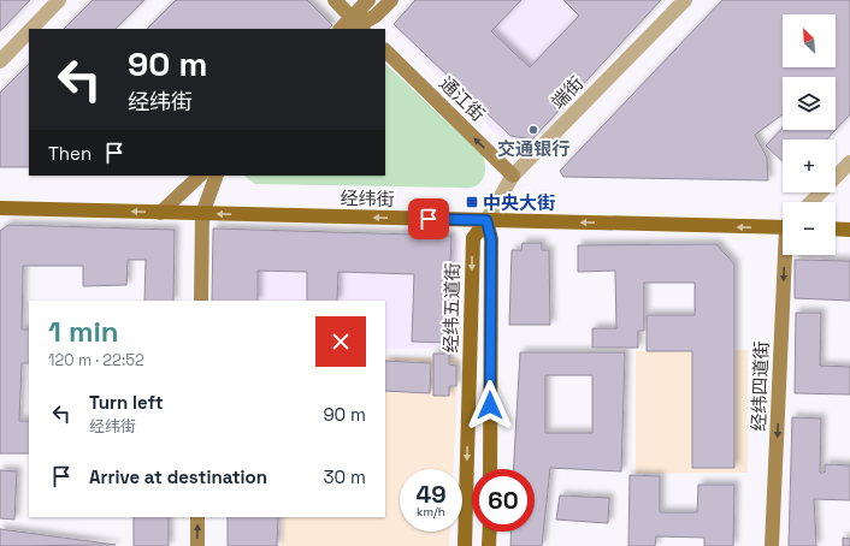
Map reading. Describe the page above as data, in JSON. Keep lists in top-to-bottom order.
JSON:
{
  "streets": {
    "main road": ["经纬街", "经纬五道街"],
    "street": ["端街", "通江街", "经纬四道街"]
  },
  "crossings": [
    ["端街", "通江街"],
    ["端街", "经纬街"],
    ["端街", "经纬五道街"],
    ["经纬街", "经纬五道街"]
  ],
  "one_way": ["通江街", "经纬街", "经纬四道街"],
  "places": {
    "other": ["交通银行"],
    "transit": ["中央大街"]
  },
  "north": "top left",
  "page": {
    "map_buttons": ["+", "−"],
    "turn": ["90 m", "经纬街"],
    "then": "Then",
    "heading": ["1 min", "120 m · 22:52"],
    "list": [
      {
        "name": "Turn left",
        "note": "经纬街",
        "value": "90 m"
      },
      {
        "name": "Arrive at destination",
        "value": "30 m"
      }
    ],
    "speed": "49 km/h",
    "limit": "60"
  }
}
